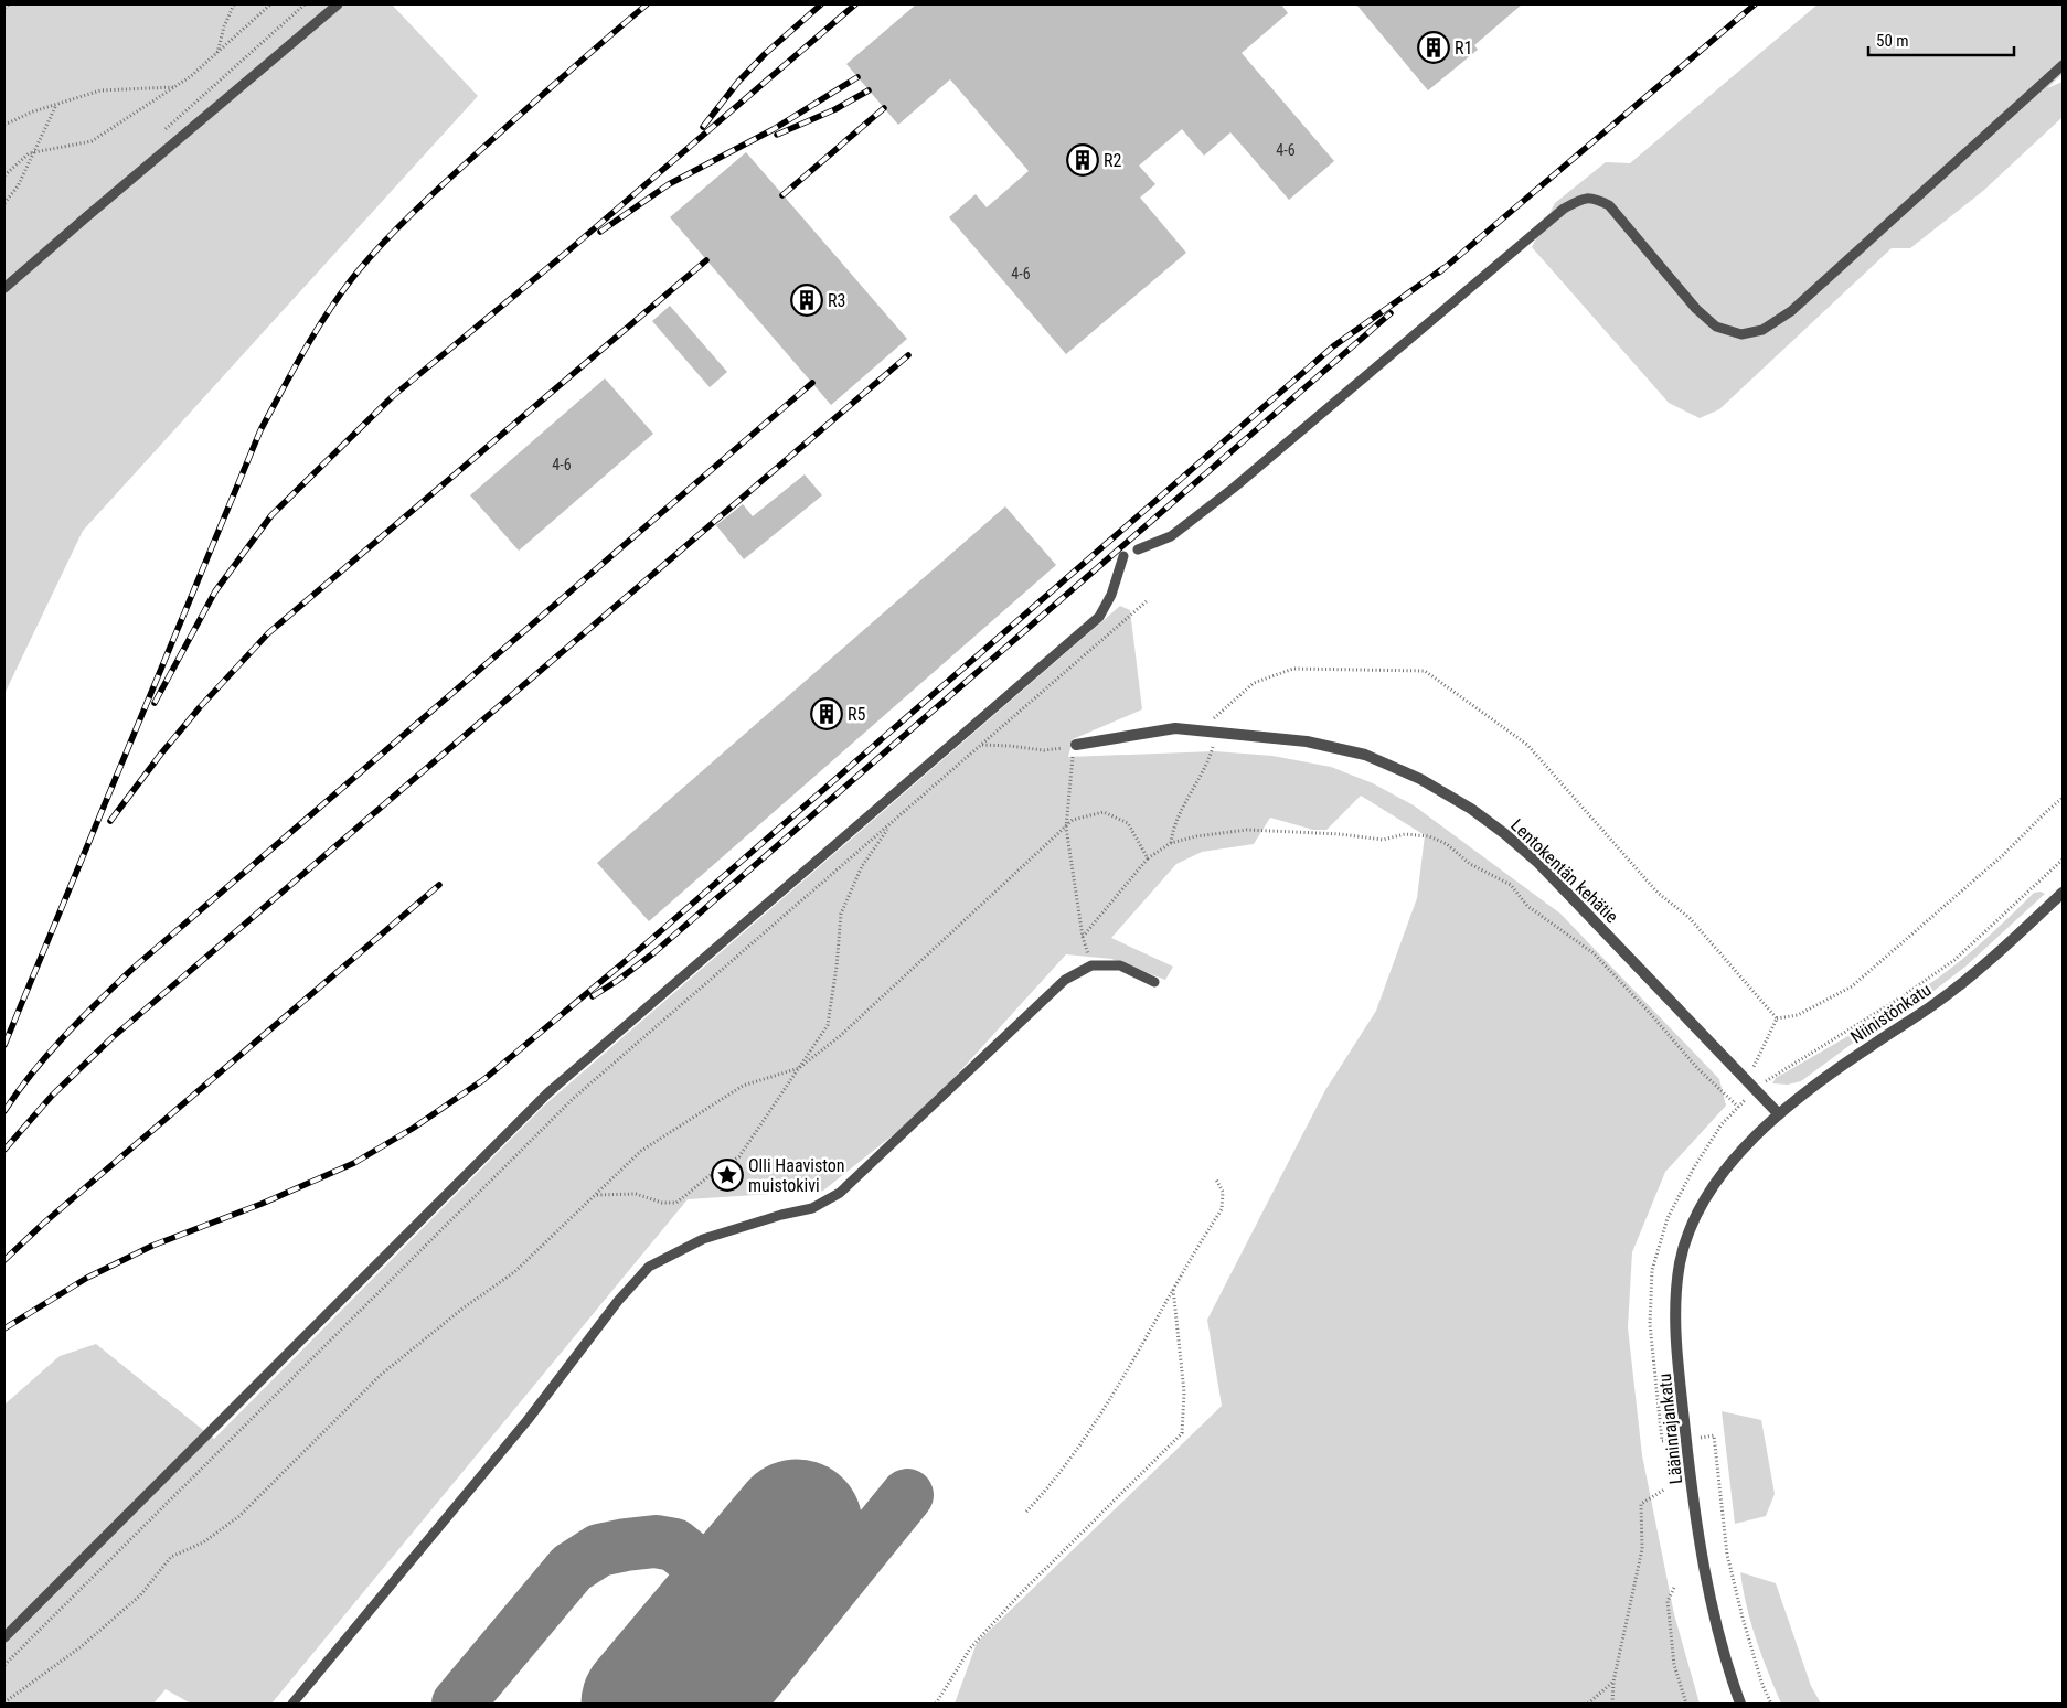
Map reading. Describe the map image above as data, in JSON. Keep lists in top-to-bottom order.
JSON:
{
  "streets": {
    "street": ["Lentokentän kehätie", "Niinistönkatu", "Lääninrajankatu"]
  },
  "crossings": [
    ["Lentokentän kehätie", "Niinistönkatu"],
    ["Niinistönkatu", "Lääninrajankatu"]
  ],
  "places": {
    "building": [
      "R1",
      "R2",
      "R3",
      "R5"
    ],
    "place": ["Olli Haaviston muistokivi"]
  },
  "house_numbers": ["4-6", "4-6", "4-6"],
  "scale_bar": "50 m"
}
